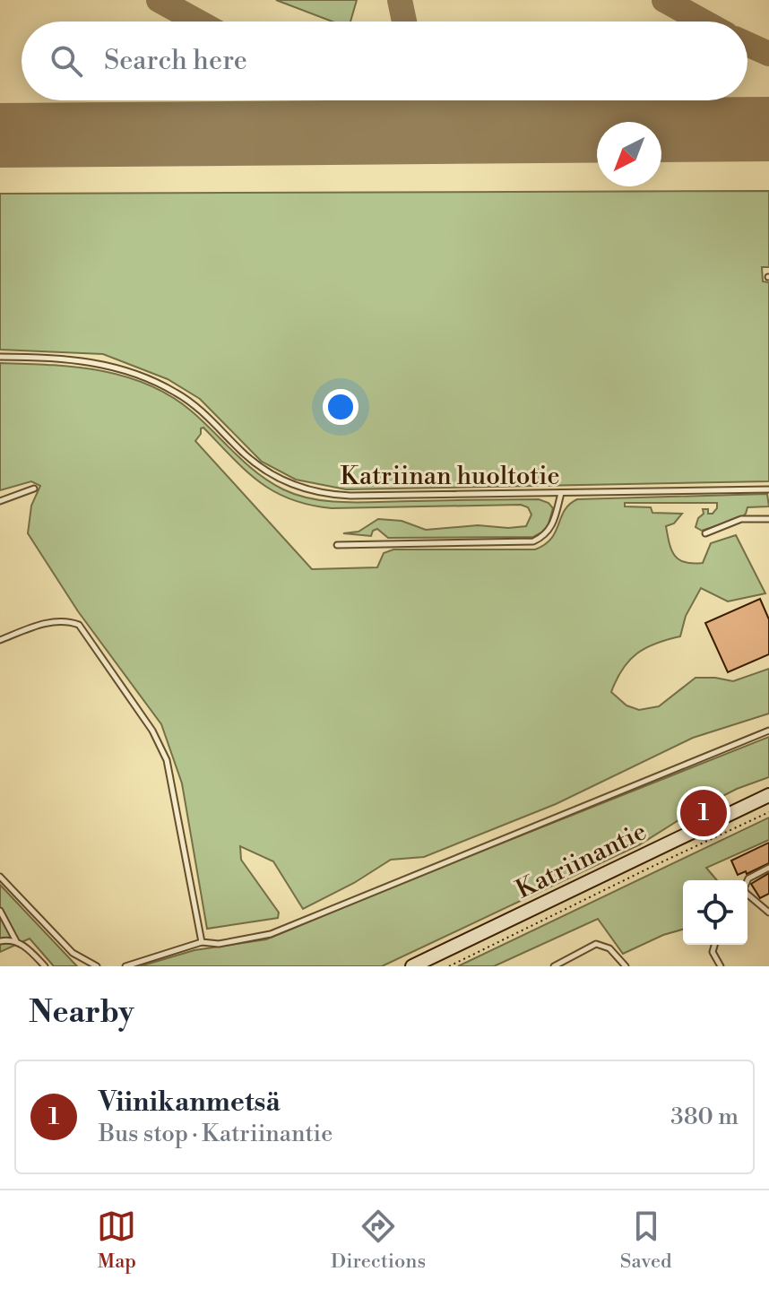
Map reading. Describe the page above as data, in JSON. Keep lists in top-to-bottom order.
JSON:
{
  "streets": {
    "main road": ["Katriinantie"],
    "lane": ["Katriinan huoltotie"]
  },
  "north": "bottom left",
  "page": {
    "search": "Search here",
    "pins": "1",
    "heading": "Nearby",
    "list": [
      {
        "mark": "1",
        "name": "Viinikanmetsä",
        "note": "Bus stop · Katriinantie",
        "value": "380 m"
      }
    ],
    "nav": ["Map", "Directions", "Saved"]
  }
}
